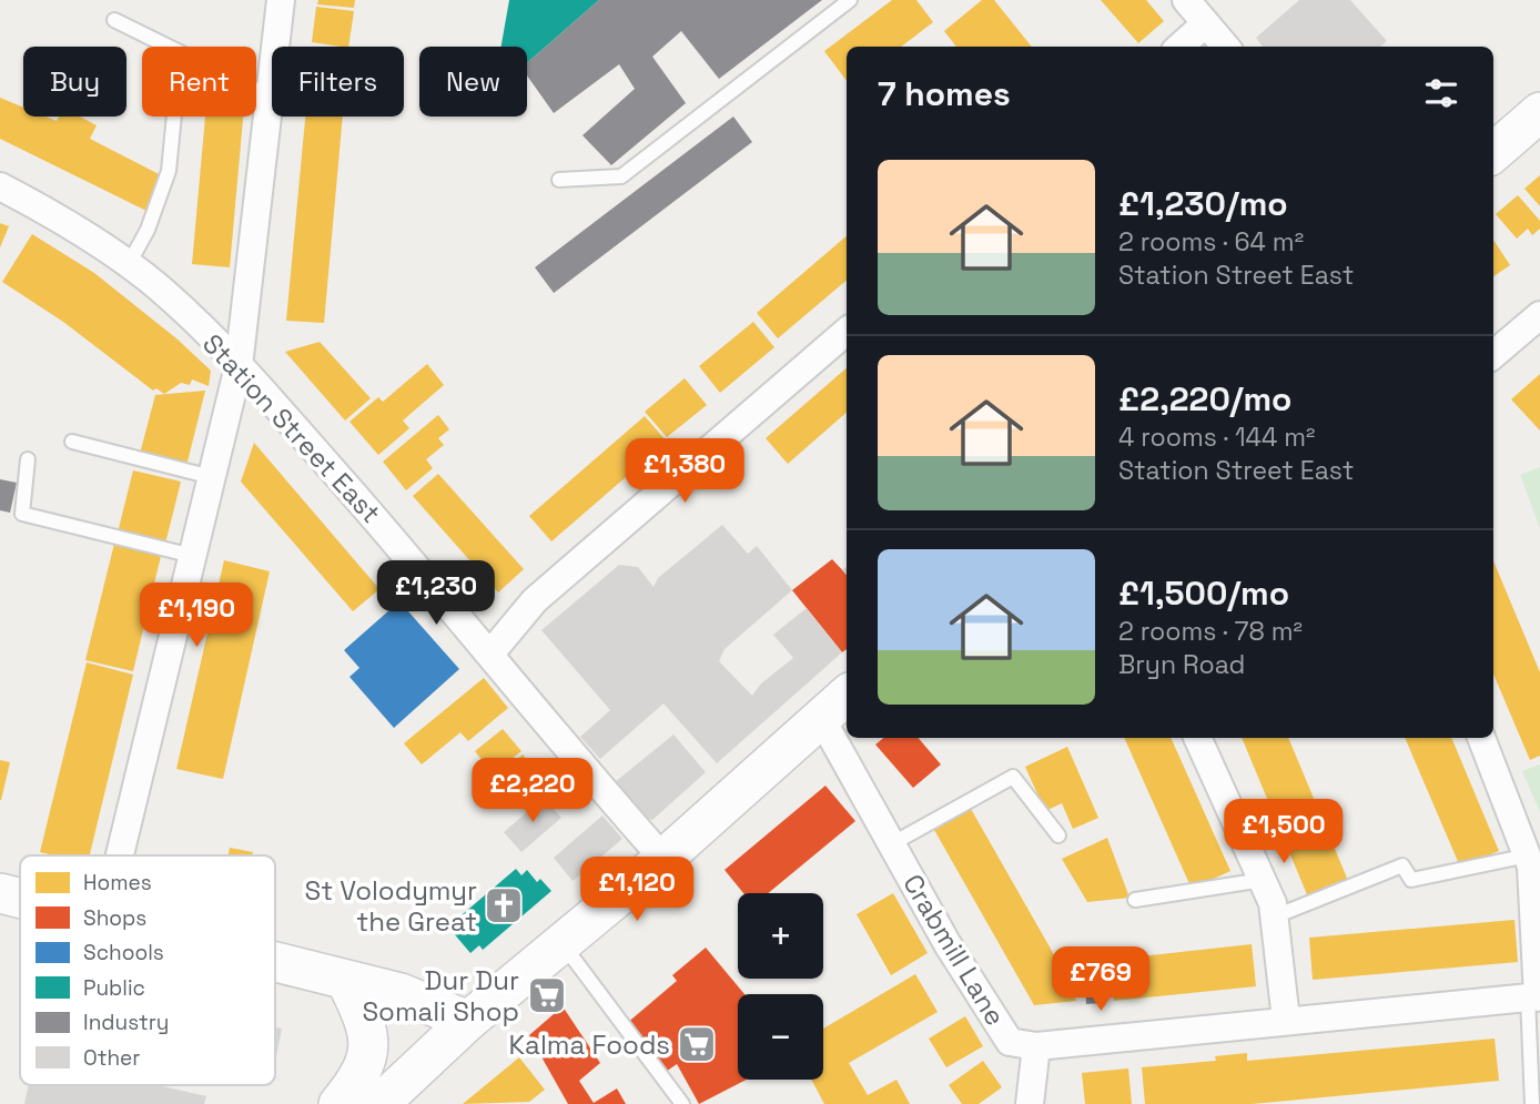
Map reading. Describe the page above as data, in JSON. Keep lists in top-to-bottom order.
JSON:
{
  "streets": {
    "street": ["Station Street East", "Crabmill Lane"]
  },
  "places": {
    "church": ["St Volodymyr the Great"],
    "supermarket": ["Dur Dur Somali Shop", "Kalma Foods"]
  },
  "legend": [
    "Homes",
    "Shops",
    "Schools",
    "Public",
    "Industry",
    "Other"
  ],
  "page": {
    "chip": [
      "Buy",
      "Rent",
      "Filters",
      "New"
    ],
    "heading": "7 homes",
    "list": [
      {
        "name": "£1,230/mo",
        "note": "2 rooms · 64 m² · Station Street East"
      },
      {
        "name": "£2,220/mo",
        "note": "4 rooms · 144 m² · Station Street East"
      },
      {
        "name": "£1,500/mo",
        "note": "2 rooms · 78 m² · Bryn Road"
      }
    ],
    "price": [
      "£1,380",
      "£1,230",
      "£1,190",
      "£2,220",
      "£1,500",
      "£1,120",
      "£769"
    ],
    "map_buttons": ["+", "−"]
  }
}
